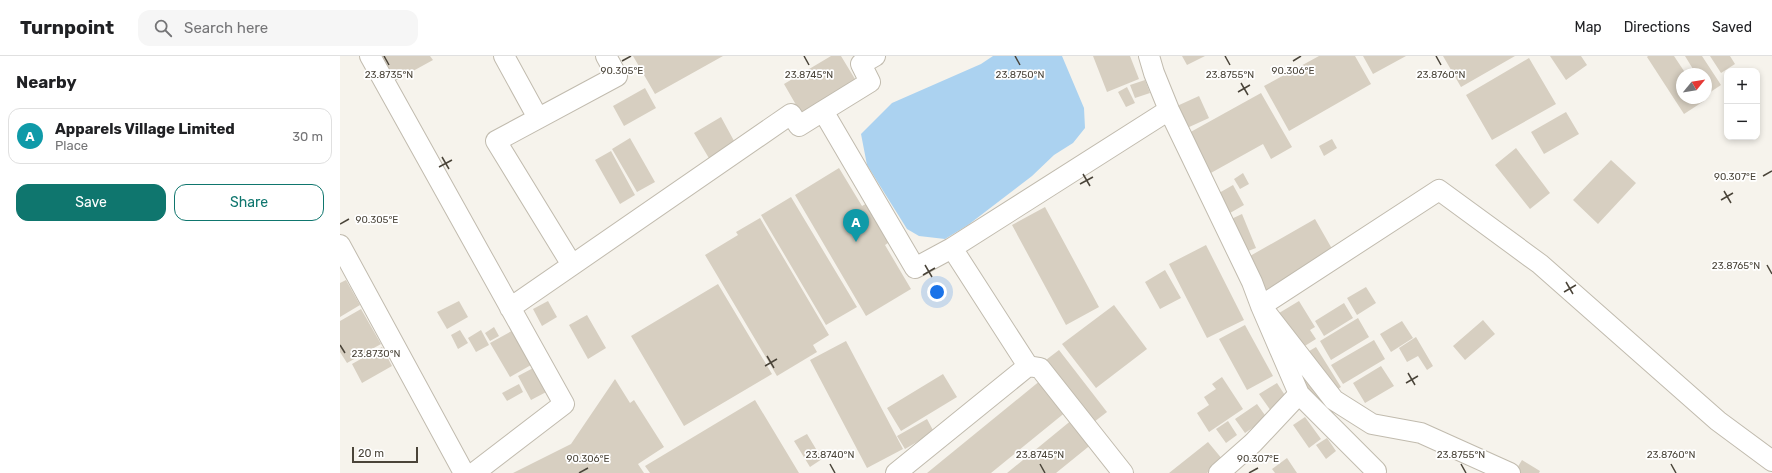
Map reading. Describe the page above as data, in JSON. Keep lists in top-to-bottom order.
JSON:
{
  "scale_bar": "20 m",
  "north": "top right",
  "page": {
    "header": "Turnpoint",
    "search": "Search here",
    "nav": ["Map", "Directions", "Saved"],
    "heading": "Nearby",
    "map_buttons": ["+", "−"],
    "list": [
      {
        "mark": "A",
        "name": "Apparels Village Limited",
        "note": "Place",
        "value": "30 m"
      }
    ],
    "buttons": ["Save", "Share"],
    "pins": "A",
    "scale": "20 m"
  },
  "coordinates": [
    "90.305°E",
    "90.306°E",
    "23.8735°N",
    "23.8745°N",
    "23.8750°N",
    "23.8755°N",
    "23.8760°N",
    "90.307°E",
    "23.8765°N",
    "23.8730°N",
    "23.8740°N"
  ]
}
